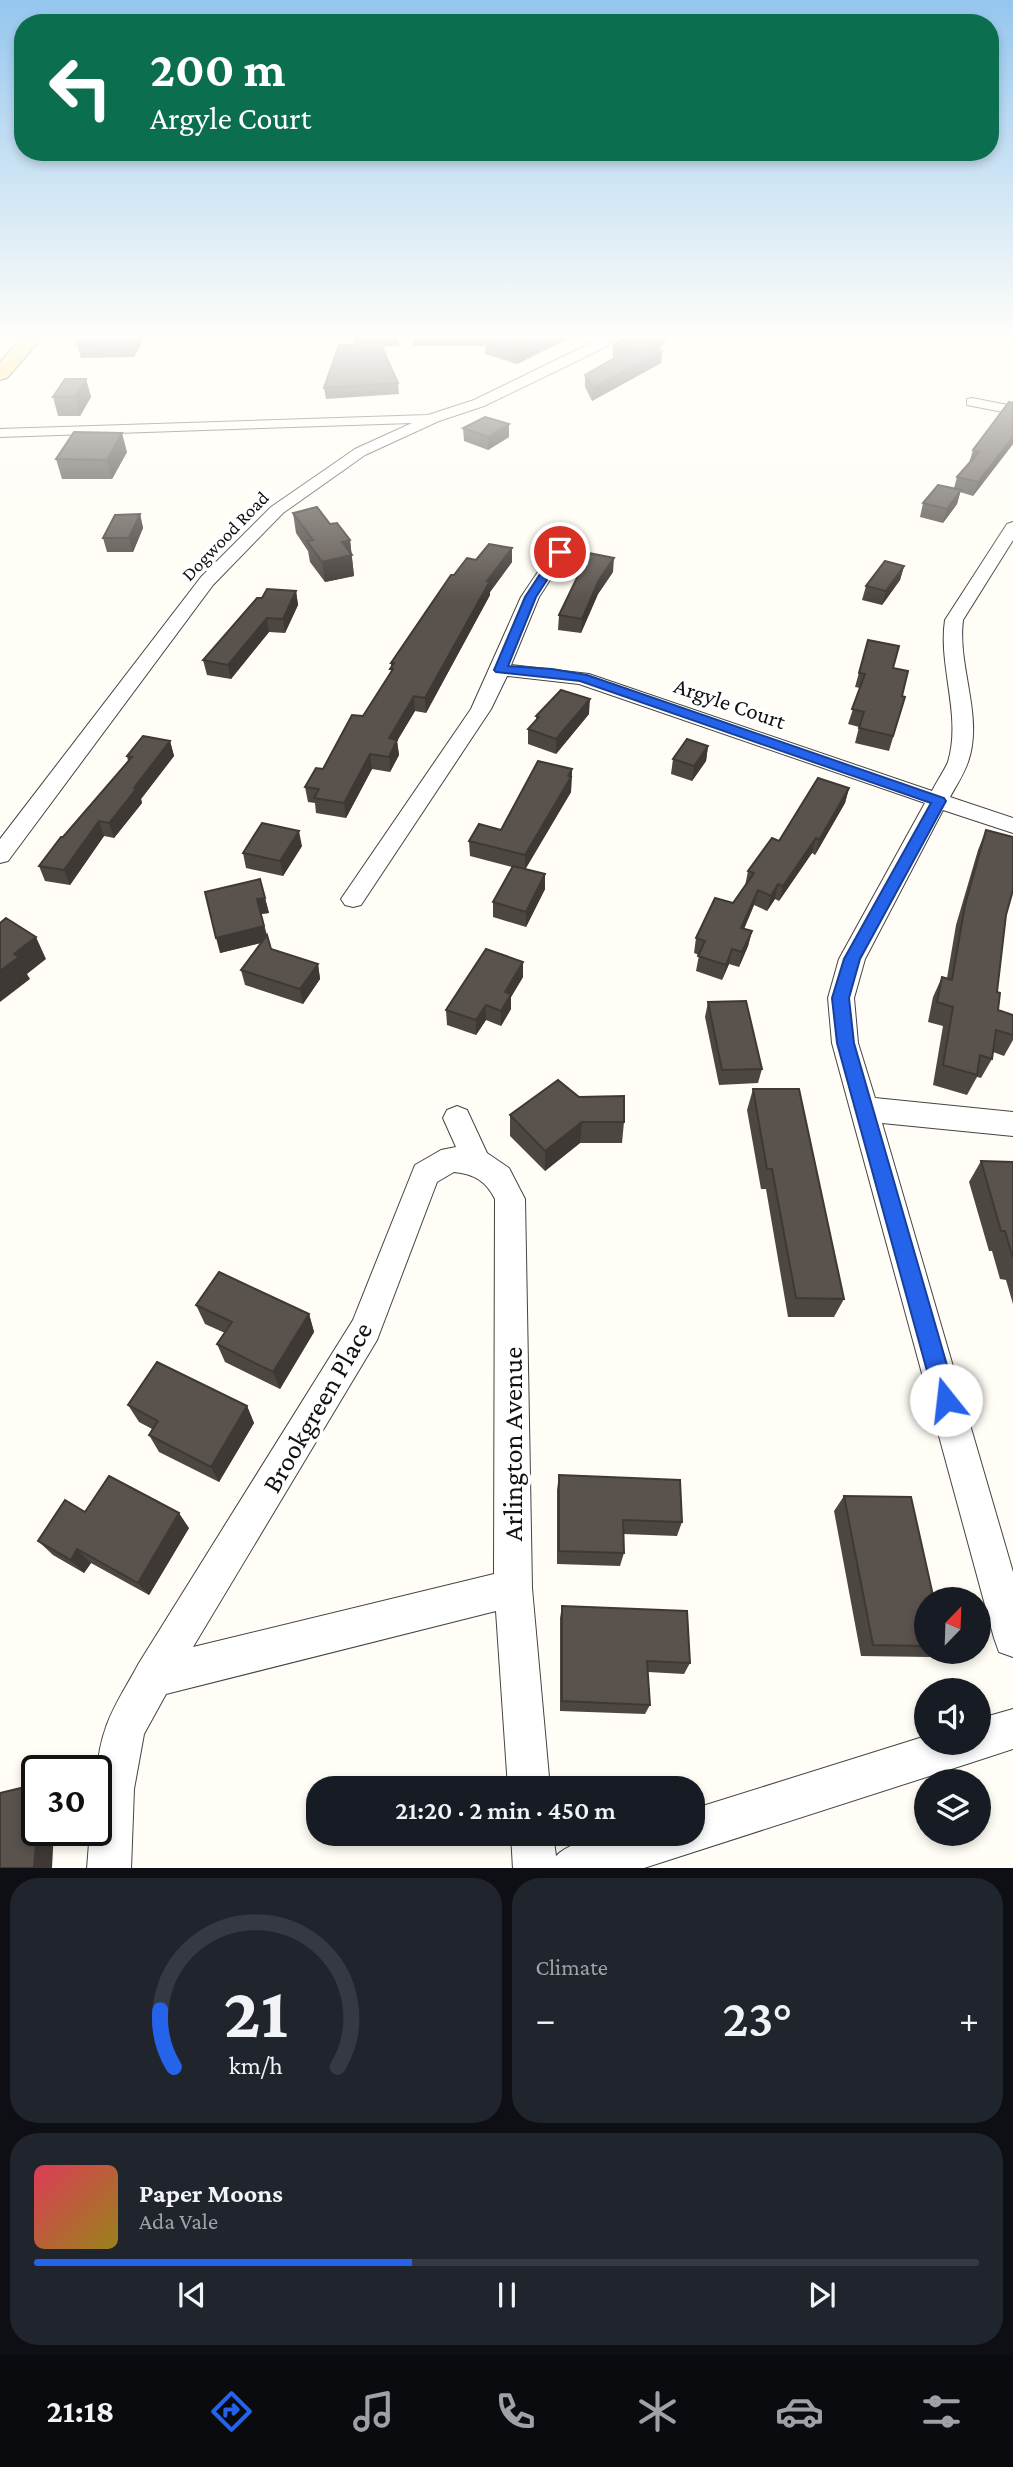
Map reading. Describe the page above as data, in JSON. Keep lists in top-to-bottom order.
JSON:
{
  "streets": {
    "street": [
      "Dogwood Road",
      "Argyle Court",
      "Brookgreen Place",
      "Arlington Avenue"
    ]
  },
  "crossings": [
    ["Brookgreen Place", "Arlington Avenue"]
  ],
  "north": "top right",
  "page": {
    "turn": ["200 m", "Argyle Court"],
    "limit": "30",
    "trip": "21:20 · 2 min · 450 m",
    "tile": "Climate",
    "heat": ["−", "23°", "+"],
    "song": ["Paper Moons", "Ada Vale"],
    "tabs": "21:18",
    "gauge": ["21", "km/h"]
  }
}
